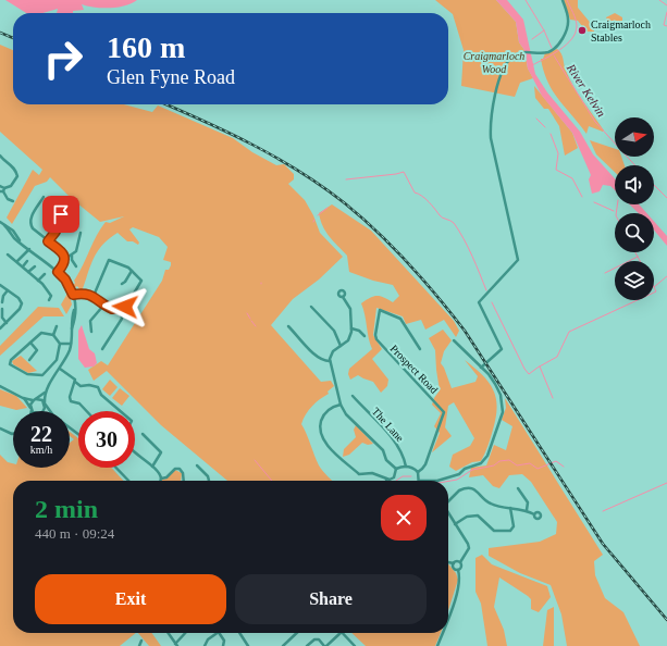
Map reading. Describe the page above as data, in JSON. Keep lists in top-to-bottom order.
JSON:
{
  "streets": {
    "street": ["Prospect Road", "The Lane"]
  },
  "water": ["River Kelvin"],
  "parks": ["Craigmarloch Wood"],
  "places": ["Craigmarloch Stables"],
  "north": "right",
  "page": {
    "turn": ["160 m", "Glen Fyne Road"],
    "speed": "22 km/h",
    "limit": "30",
    "heading": ["2 min", "440 m · 09:24"],
    "buttons": ["Exit", "Share"]
  }
}
